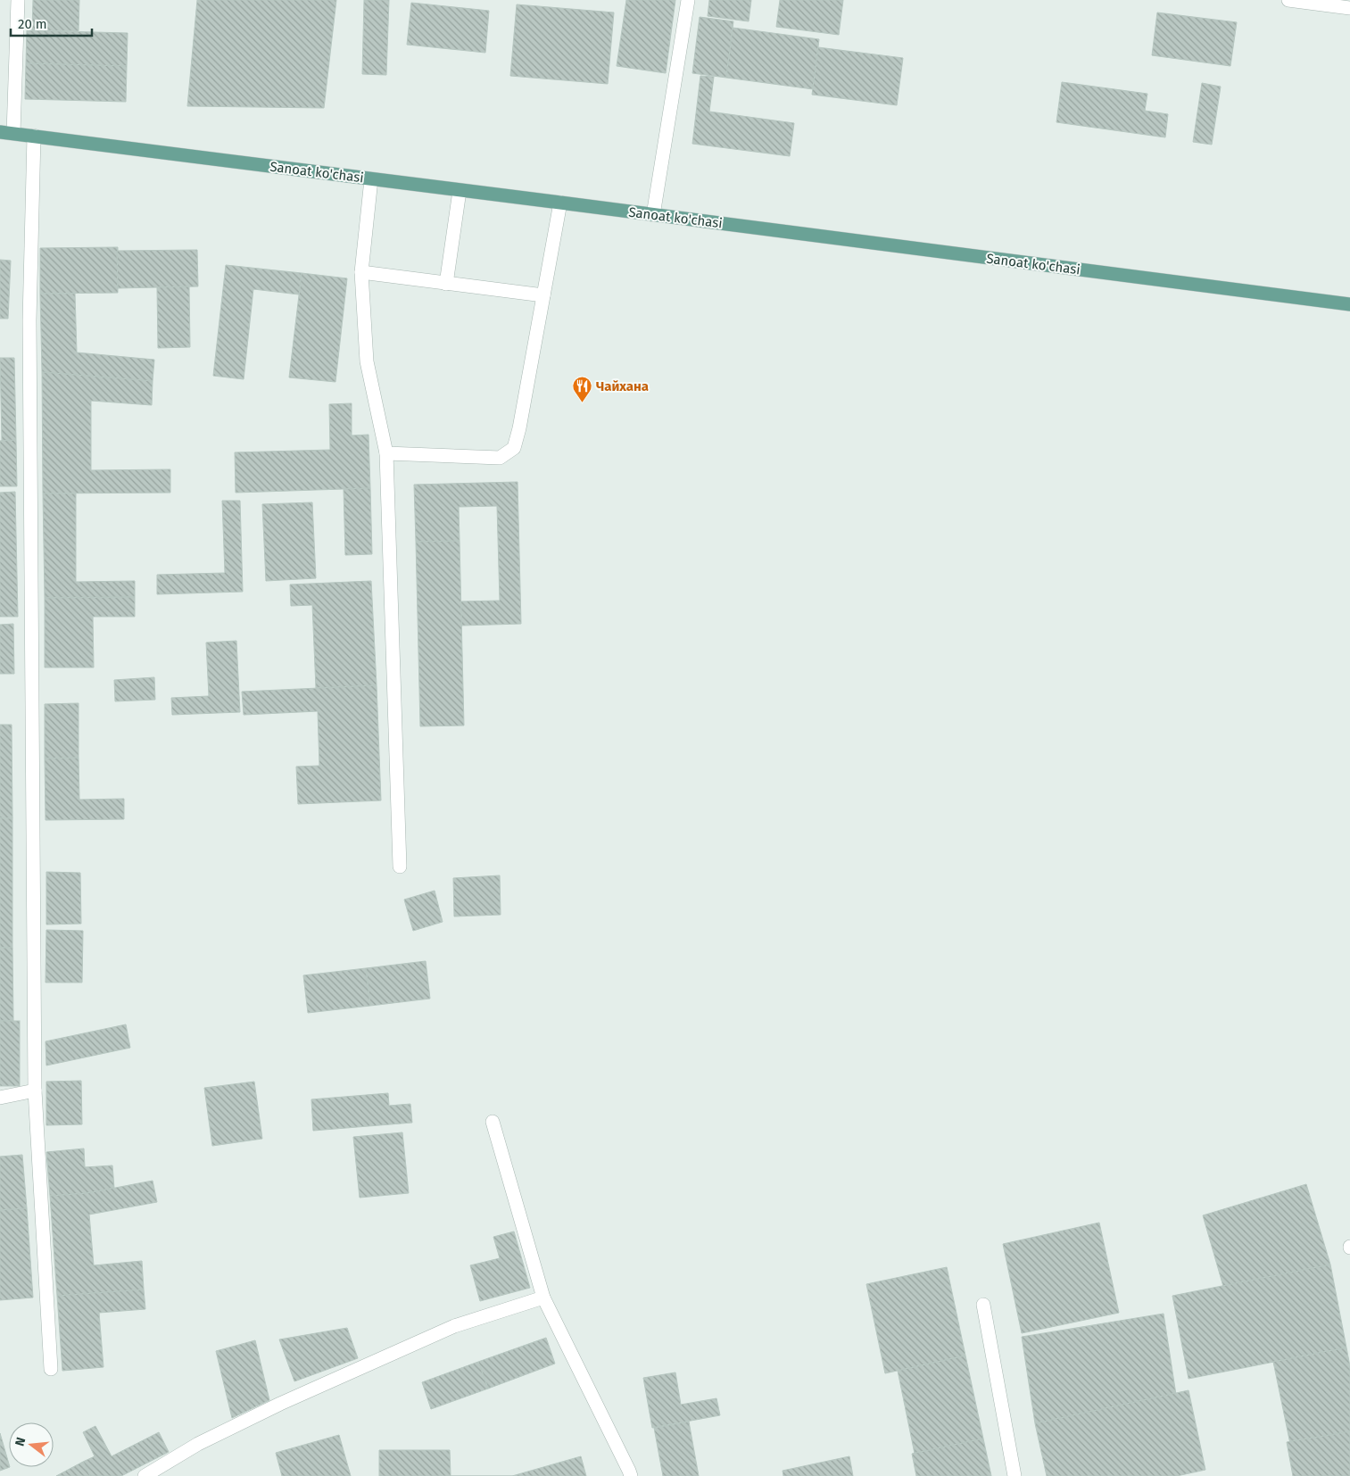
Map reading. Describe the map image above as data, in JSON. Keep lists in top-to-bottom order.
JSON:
{
  "streets": {
    "main road": ["Sanoat ko'chasi"]
  },
  "places": {
    "restaurant": ["Чайхана"]
  },
  "scale_bar": "20 m",
  "north": "left"
}
